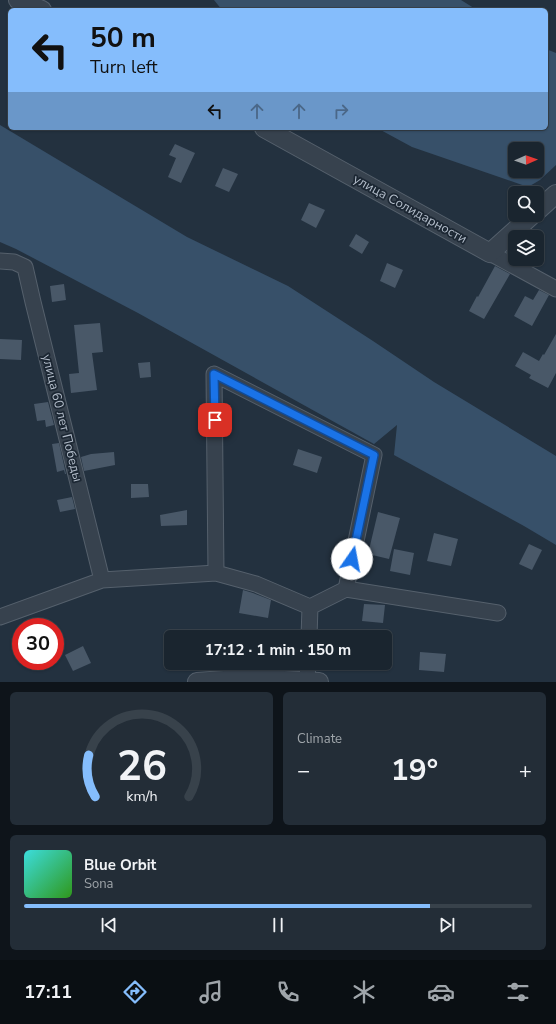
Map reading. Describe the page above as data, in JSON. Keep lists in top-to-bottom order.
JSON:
{
  "streets": {
    "street": ["улица Солидарности", "улица 60 лет Победы"]
  },
  "north": "right",
  "page": {
    "turn": ["50 m", "Turn left"],
    "limit": "30",
    "trip": "17:12 · 1 min · 150 m",
    "tile": "Climate",
    "heat": ["−", "19°", "+"],
    "song": ["Blue Orbit", "Sona"],
    "tabs": "17:11",
    "gauge": ["26", "km/h"]
  }
}
